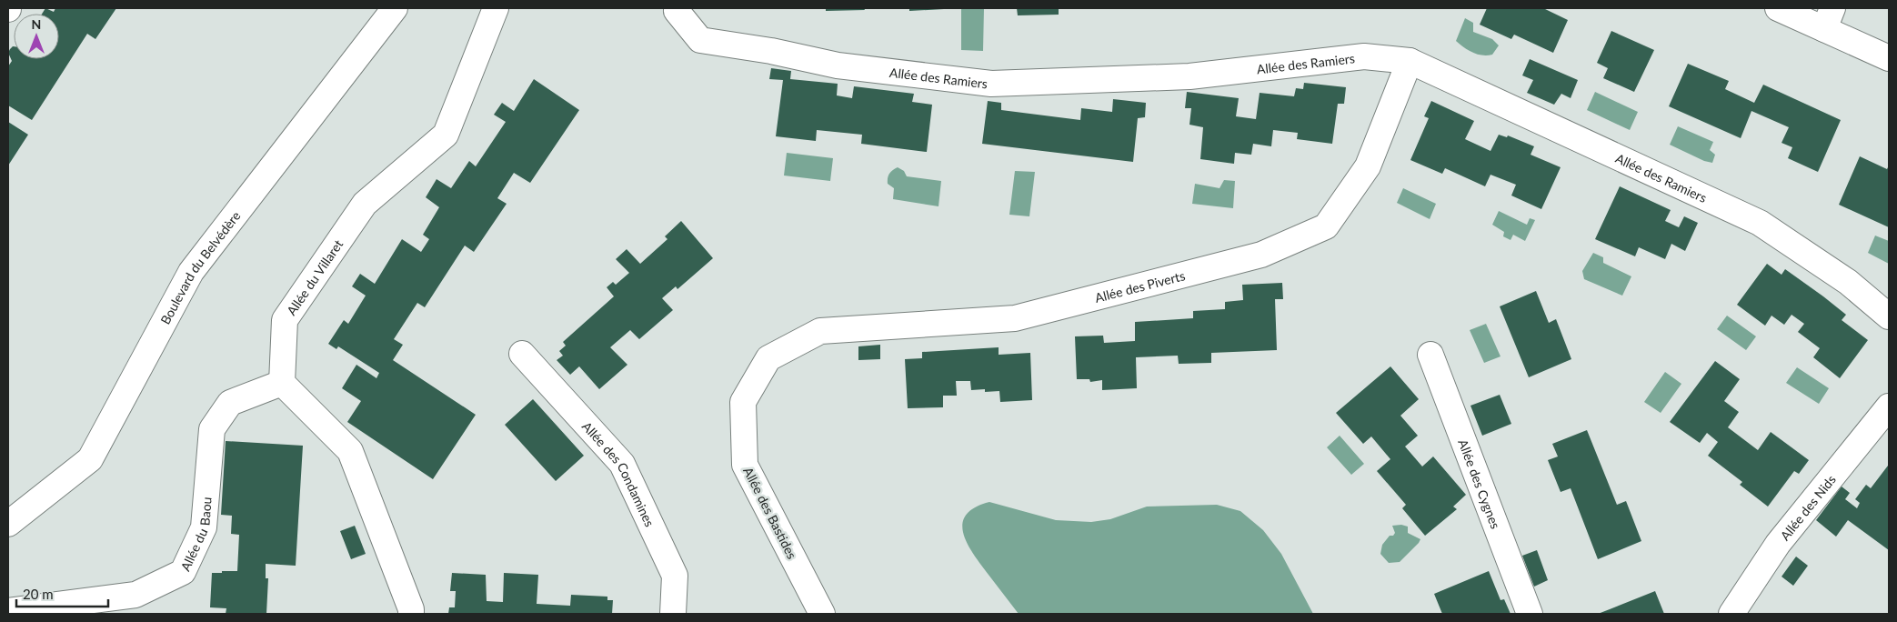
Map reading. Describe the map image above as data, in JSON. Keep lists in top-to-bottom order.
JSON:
{
  "streets": {
    "street": [
      "Allée des Ramiers",
      "Boulevard du Belvédère",
      "Allée du Villaret",
      "Allée des Piverts",
      "Allée des Condamines",
      "Allée des Cygnes",
      "Allée des Nids",
      "Allée des Bastides",
      "Allée du Baou"
    ]
  },
  "crossings": [
    ["Allée des Ramiers", "Allée des Piverts"],
    ["Allée du Villaret", "Allée du Baou"],
    ["Allée des Piverts", "Allée des Bastides"]
  ],
  "scale_bar": "20 m",
  "north": "top"
}
